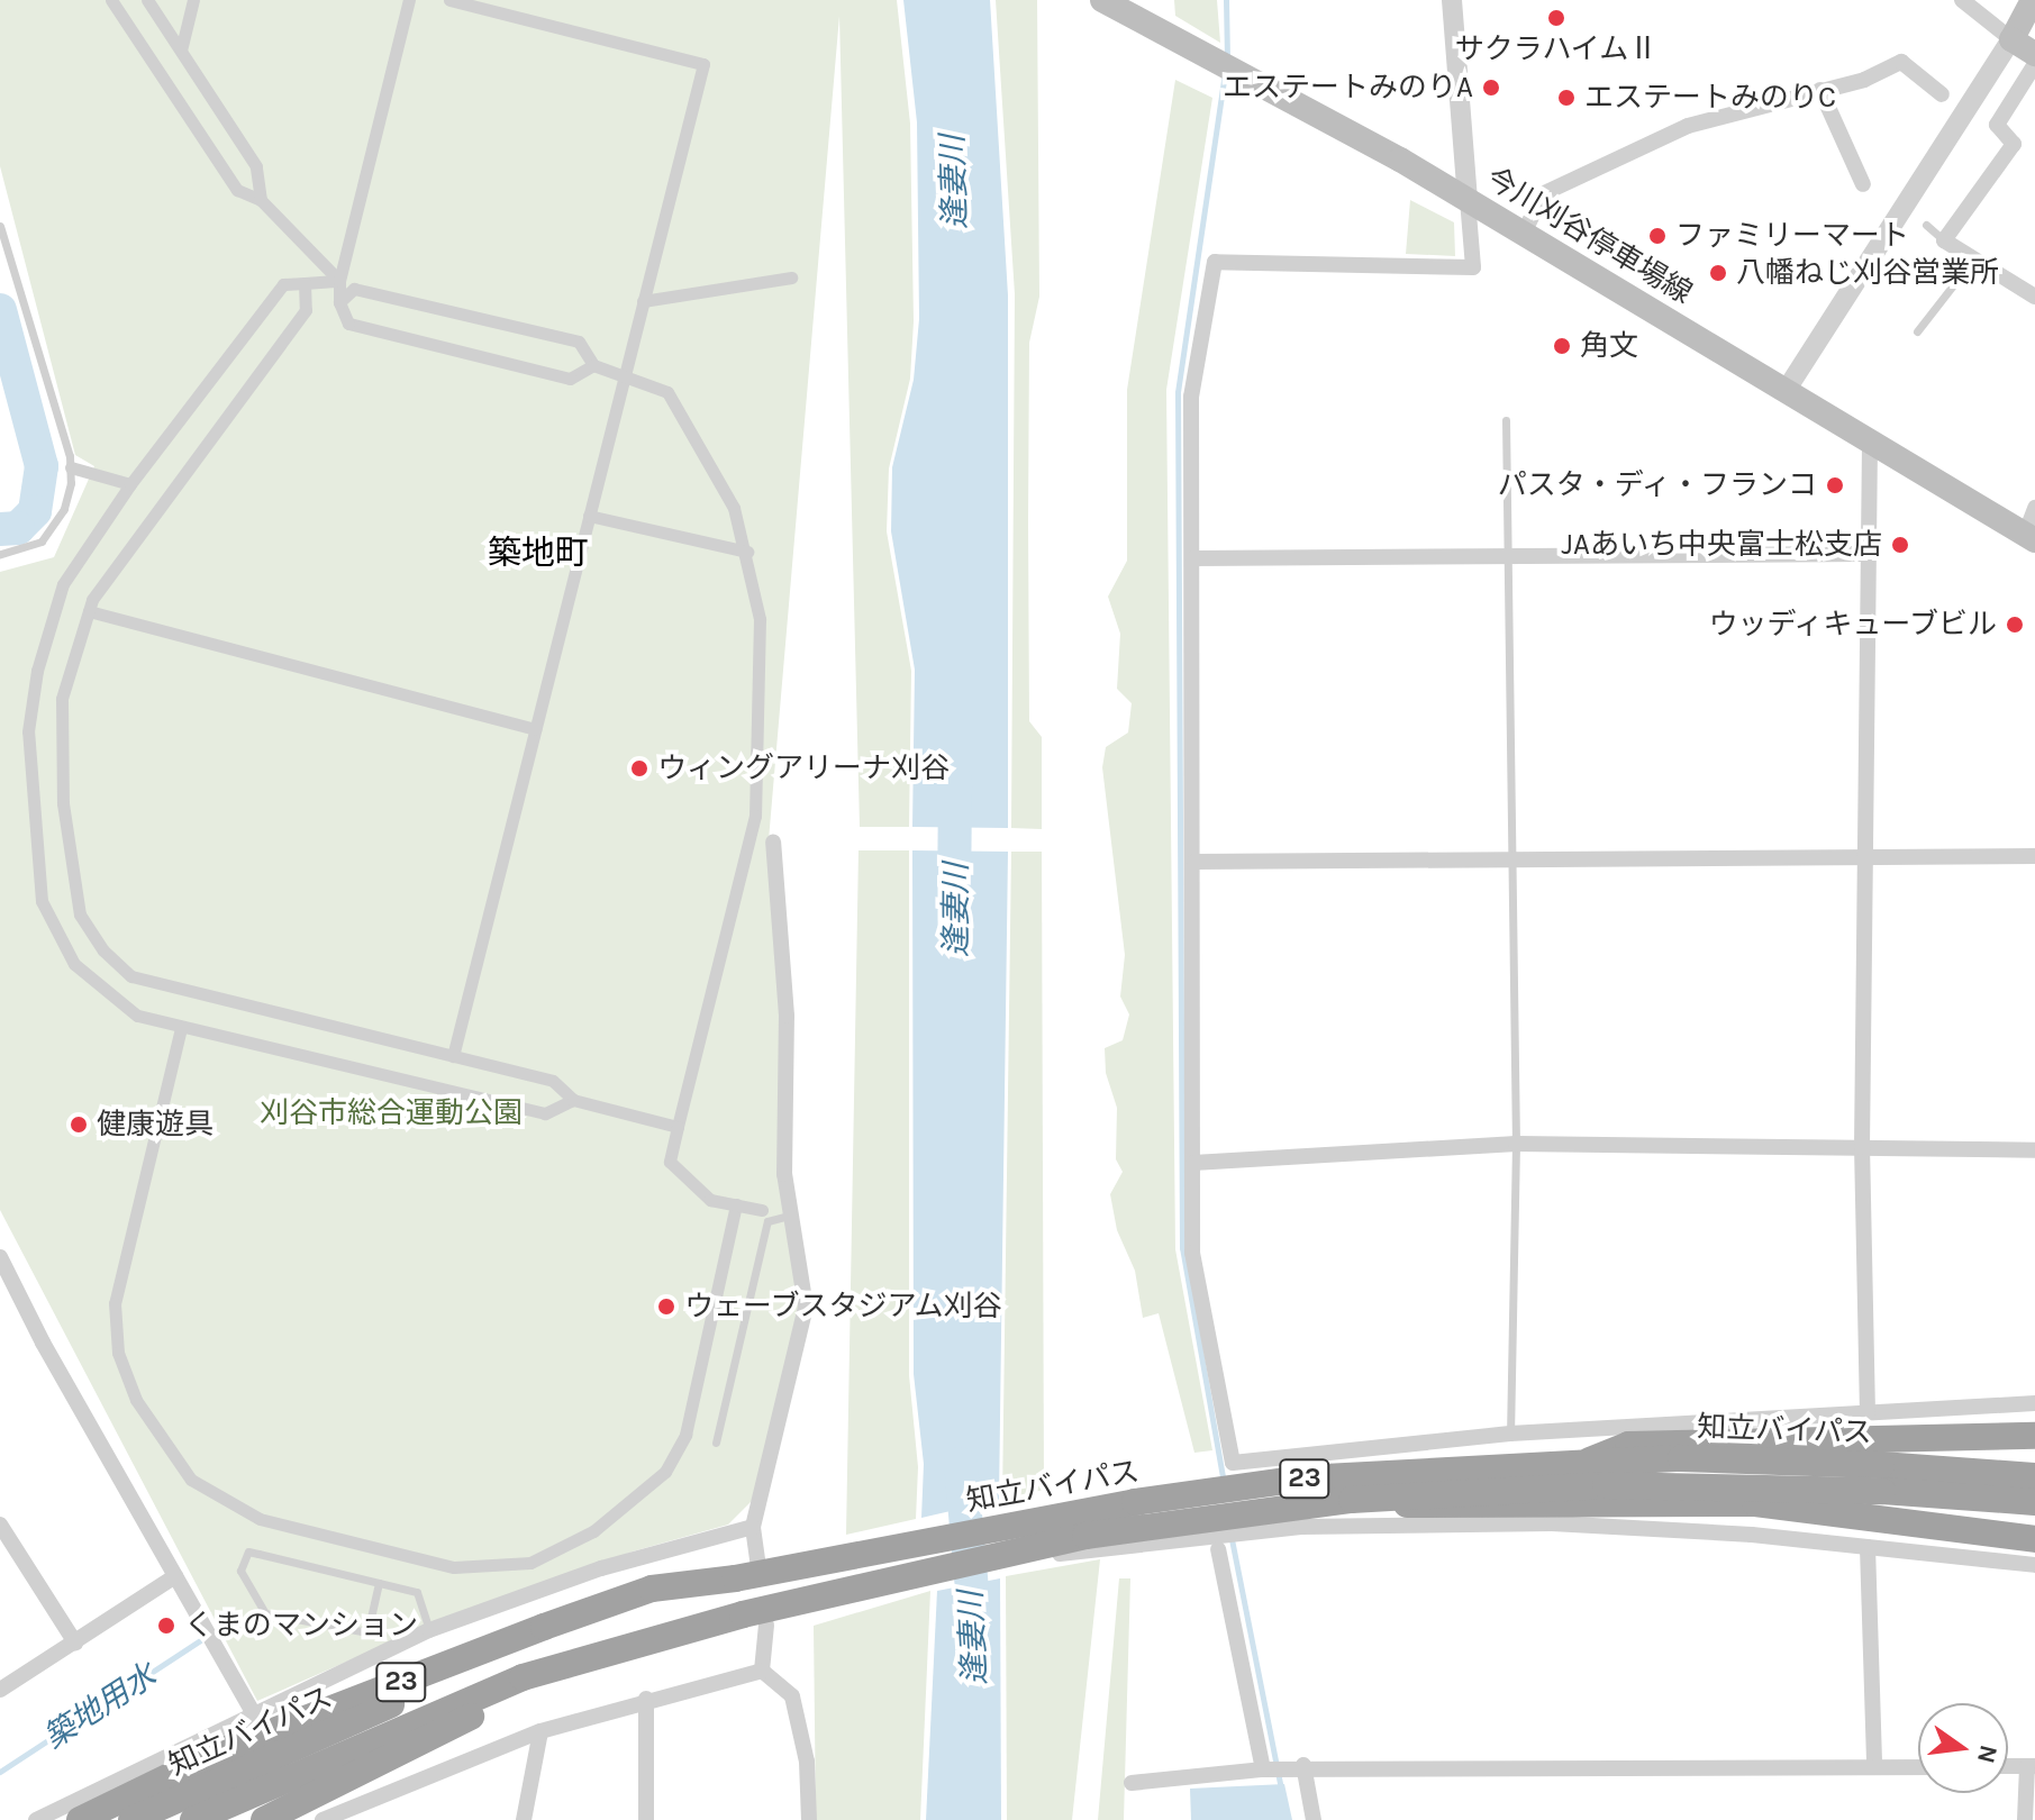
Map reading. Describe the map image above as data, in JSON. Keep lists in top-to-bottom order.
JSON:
{
  "streets": {
    "highway": ["知立バイパス", "23"],
    "main road": ["今川刈谷停車場線"]
  },
  "crossings": [
    ["知立バイパス", "23"]
  ],
  "districts": ["築地町"],
  "water": ["逢妻川", "築地用水"],
  "parks": ["刈谷市総合運動公園"],
  "places": [
    "サクラハイムⅡ",
    "エステートみのりA",
    "エステートみのりC",
    "ファミリーマート",
    "八幡ねじ刈谷営業所",
    "角文",
    "パスタ・ディ・フランコ",
    "JAあいち中央富士松支店",
    "ウッディキューブビル",
    "ウィングアリーナ刈谷",
    "健康遊具",
    "ウェーブスタジアム刈谷",
    "くまのマンション"
  ],
  "north": "right"
}
